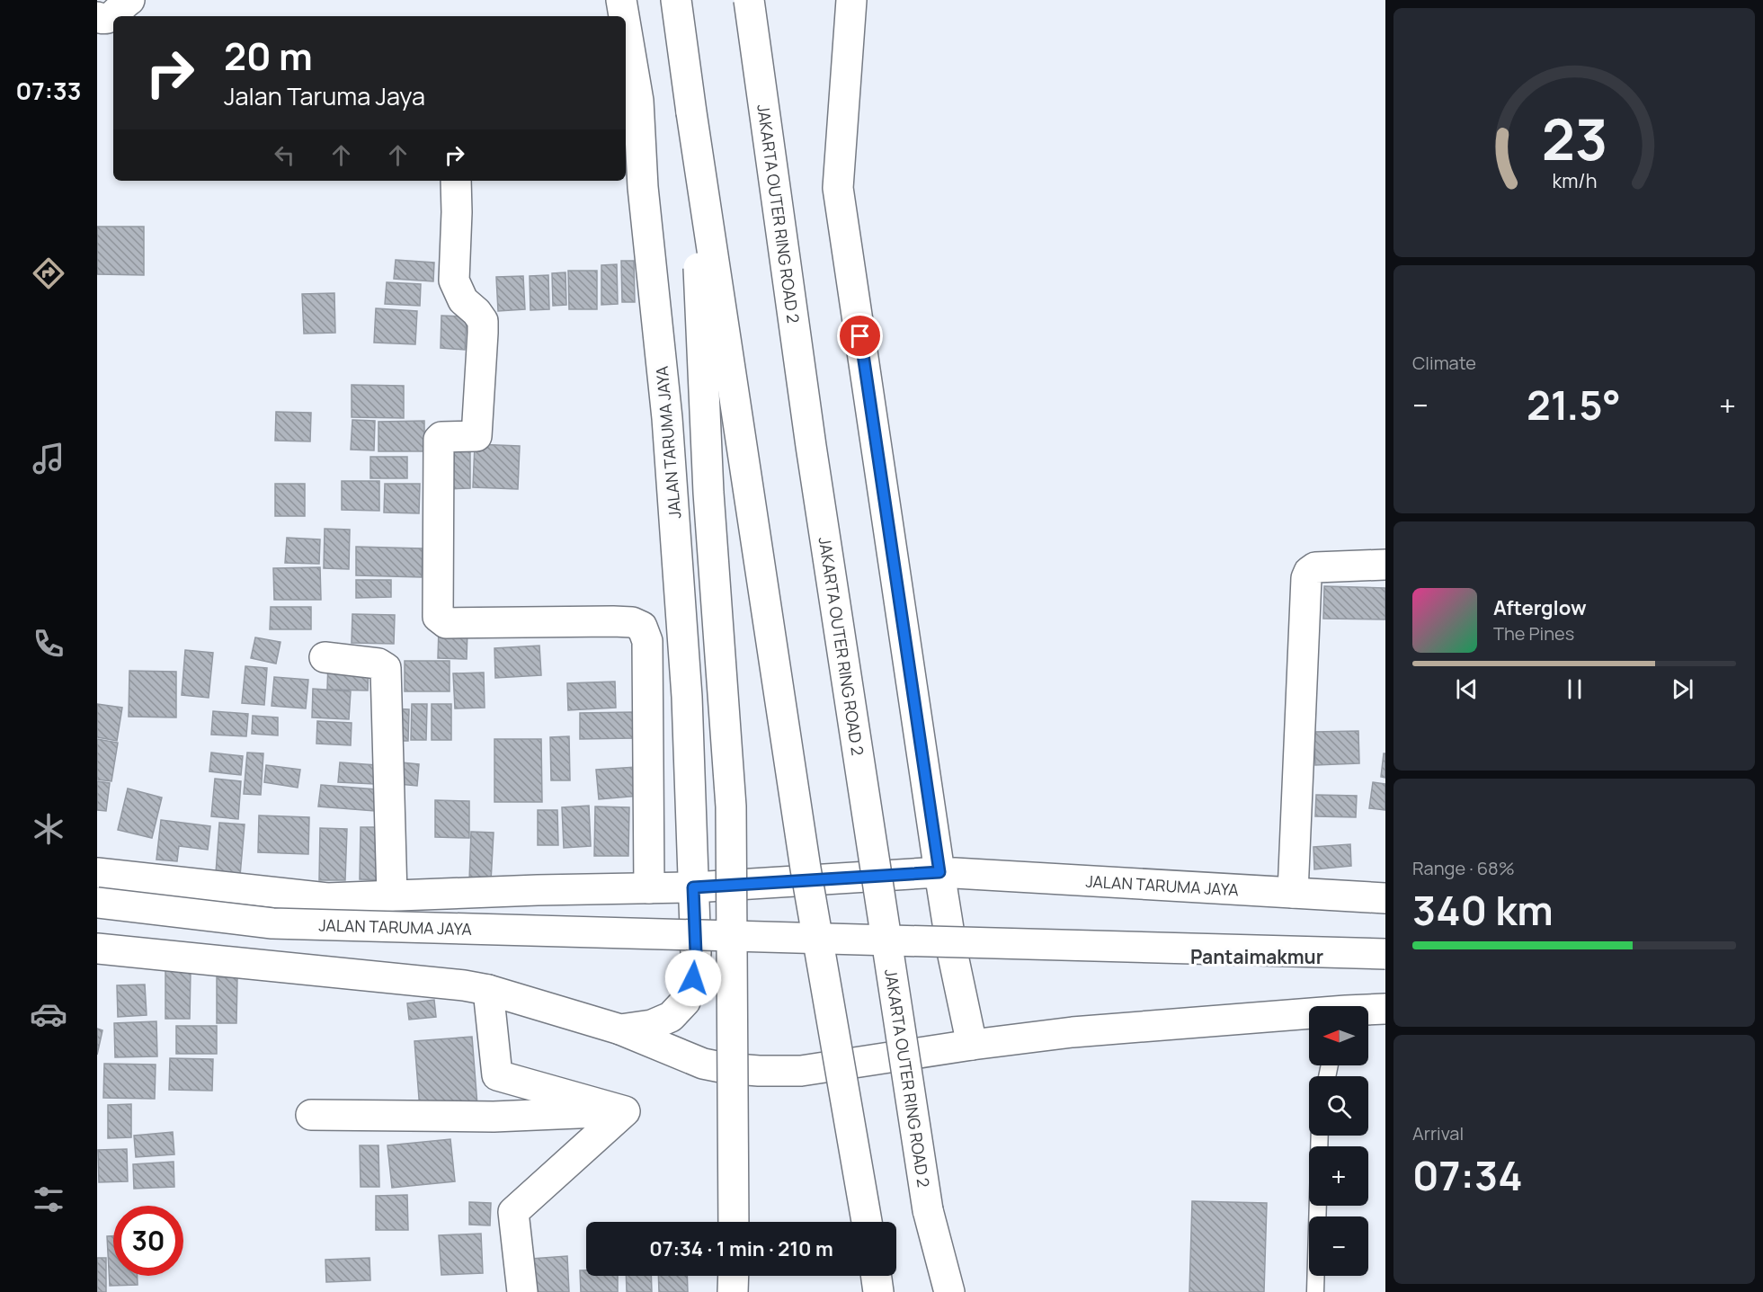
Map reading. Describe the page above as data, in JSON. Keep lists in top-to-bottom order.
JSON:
{
  "streets": {
    "main road": ["JAKARTA OUTER RING ROAD 2", "JALAN TARUMA JAYA"]
  },
  "districts": ["Pantaimakmur"],
  "north": "left",
  "page": {
    "tabs": "07:33",
    "turn": ["20 m", "Jalan Taruma Jaya"],
    "tile": [
      "Climate",
      ["Range · 68%", "340 km"],
      ["Arrival", "07:34"]
    ],
    "heat": ["−", "21.5°", "+"],
    "song": ["Afterglow", "The Pines"],
    "map_buttons": ["+", "−"],
    "limit": "30",
    "trip": "07:34 · 1 min · 210 m",
    "gauge": ["23", "km/h"]
  }
}
